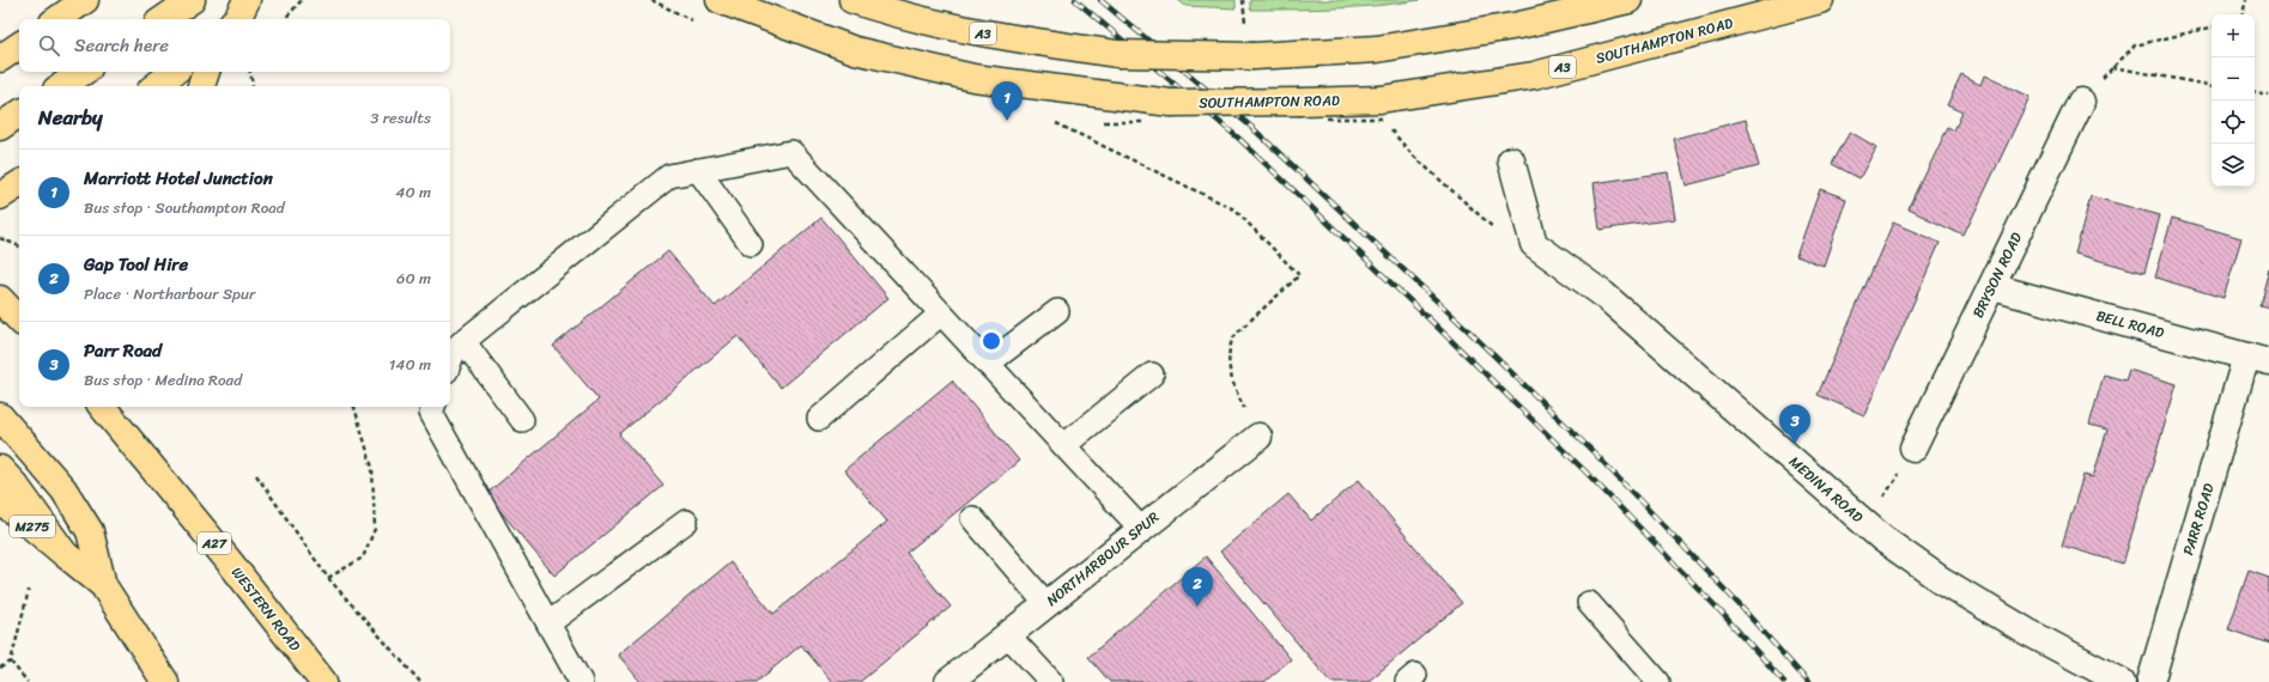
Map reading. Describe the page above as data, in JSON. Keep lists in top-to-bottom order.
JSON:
{
  "streets": {
    "main road": [
      "A3",
      "SOUTHAMPTON ROAD",
      "M275",
      "A27",
      "WESTERN ROAD"
    ],
    "street": [
      "BRYSON ROAD",
      "BELL ROAD",
      "MEDINA ROAD",
      "PARR ROAD",
      "NORTHARBOUR SPUR"
    ]
  },
  "crossings": [
    ["BRYSON ROAD", "BELL ROAD"],
    ["BELL ROAD", "PARR ROAD"]
  ],
  "page": {
    "map_buttons": ["+", "−"],
    "search": "Search here",
    "pins": ["1", "3", "2"],
    "heading": ["Nearby", "3 results"],
    "list": [
      {
        "mark": "1",
        "name": "Marriott Hotel Junction",
        "note": "Bus stop · Southampton Road",
        "value": "40 m"
      },
      {
        "mark": "2",
        "name": "Gap Tool Hire",
        "note": "Place · Northarbour Spur",
        "value": "60 m"
      },
      {
        "mark": "3",
        "name": "Parr Road",
        "note": "Bus stop · Medina Road",
        "value": "140 m"
      }
    ]
  }
}
